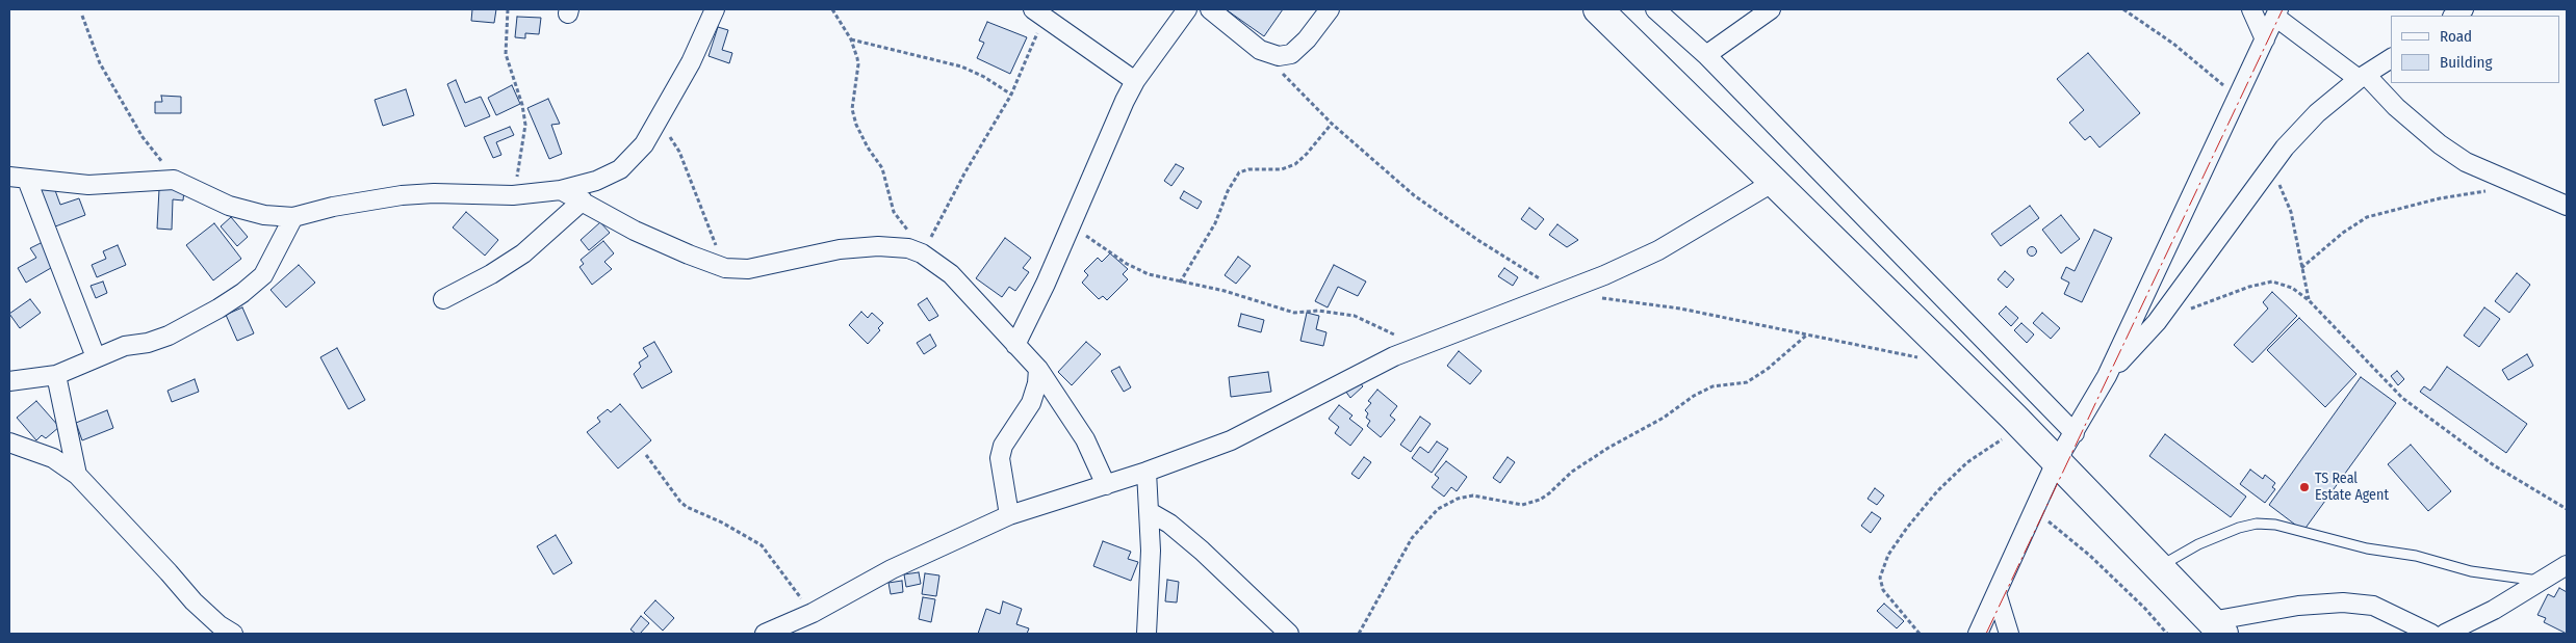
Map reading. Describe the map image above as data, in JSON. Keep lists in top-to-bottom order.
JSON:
{
  "places": ["TS Real Estate Agent"],
  "legend": ["Road", "Building"]
}
